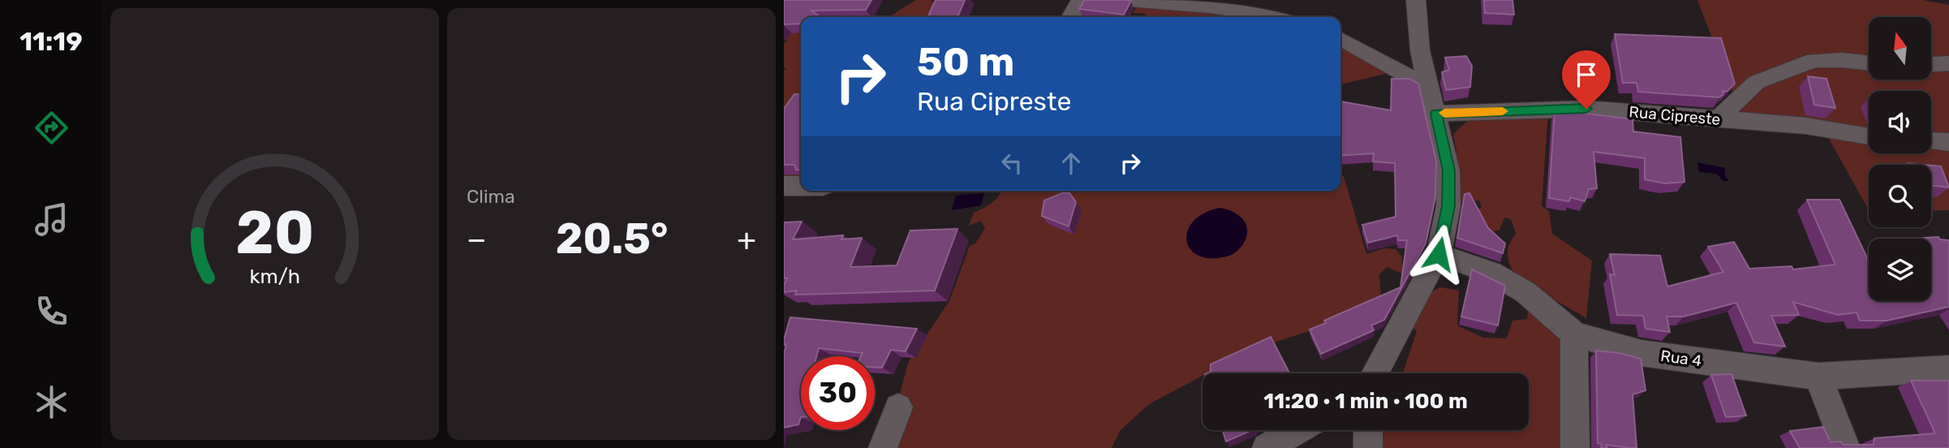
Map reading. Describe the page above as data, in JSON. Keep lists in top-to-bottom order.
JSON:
{
  "streets": {
    "street": ["Rua Cipreste", "Rua 4"]
  },
  "north": "top",
  "page": {
    "tabs": "11:19",
    "tile": "Clima",
    "turn": ["50 m", "Rua Cipreste"],
    "heat": ["−", "20.5°", "+"],
    "limit": "30",
    "trip": "11:20 · 1 min · 100 m",
    "gauge": ["20", "km/h"]
  }
}
